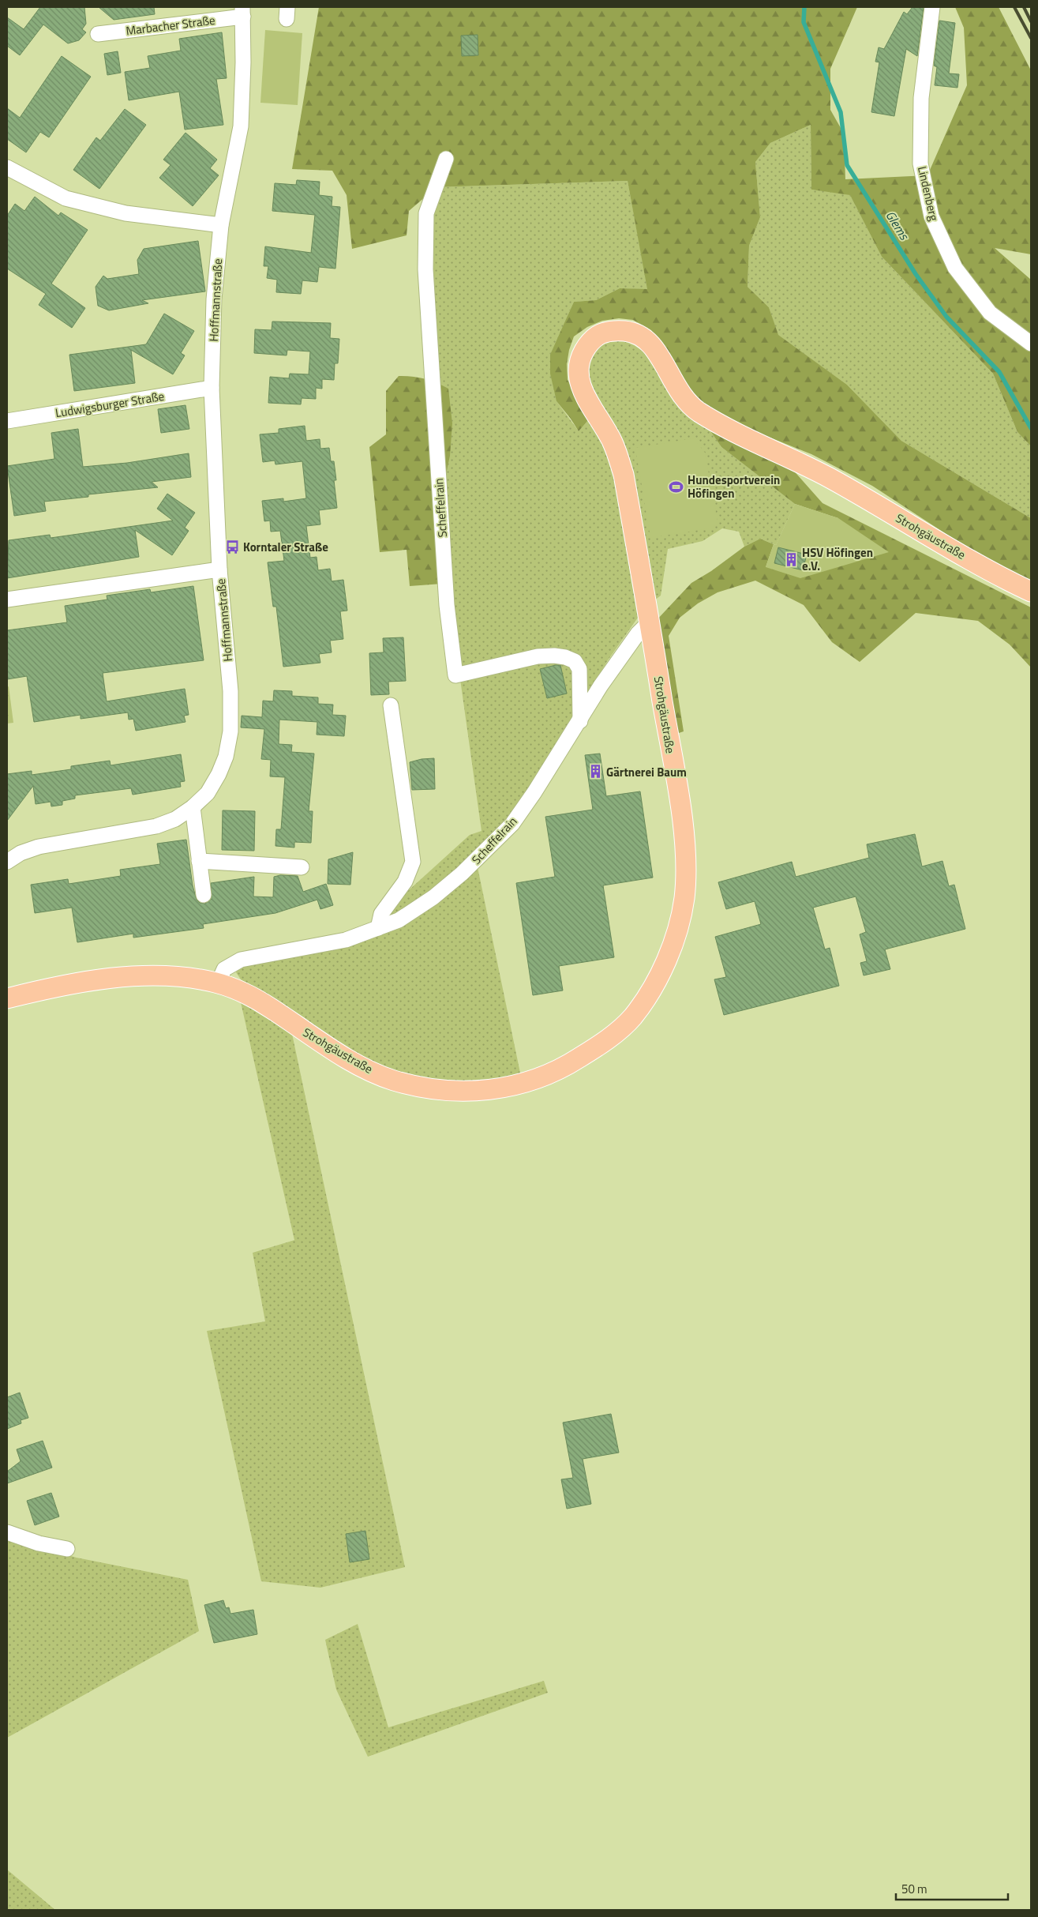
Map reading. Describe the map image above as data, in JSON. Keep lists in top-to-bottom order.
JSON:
{
  "streets": {
    "main road": ["Strohgäustraße"],
    "street": [
      "Marbacher Straße",
      "Lindenberg",
      "Hoffmannstraße",
      "Ludwigsburger Straße",
      "Scheffelrain"
    ]
  },
  "crossings": [
    ["Marbacher Straße", "Hoffmannstraße"],
    ["Hoffmannstraße", "Ludwigsburger Straße"],
    ["Scheffelrain", "Strohgäustraße"]
  ],
  "water": ["Glems"],
  "places": {
    "sports": ["Hundesportverein Höfingen"],
    "bus stop": ["Korntaler Straße"],
    "building": ["HSV Höfingen e.V.", "Gärtnerei Baum"]
  },
  "scale_bar": "50 m"
}
